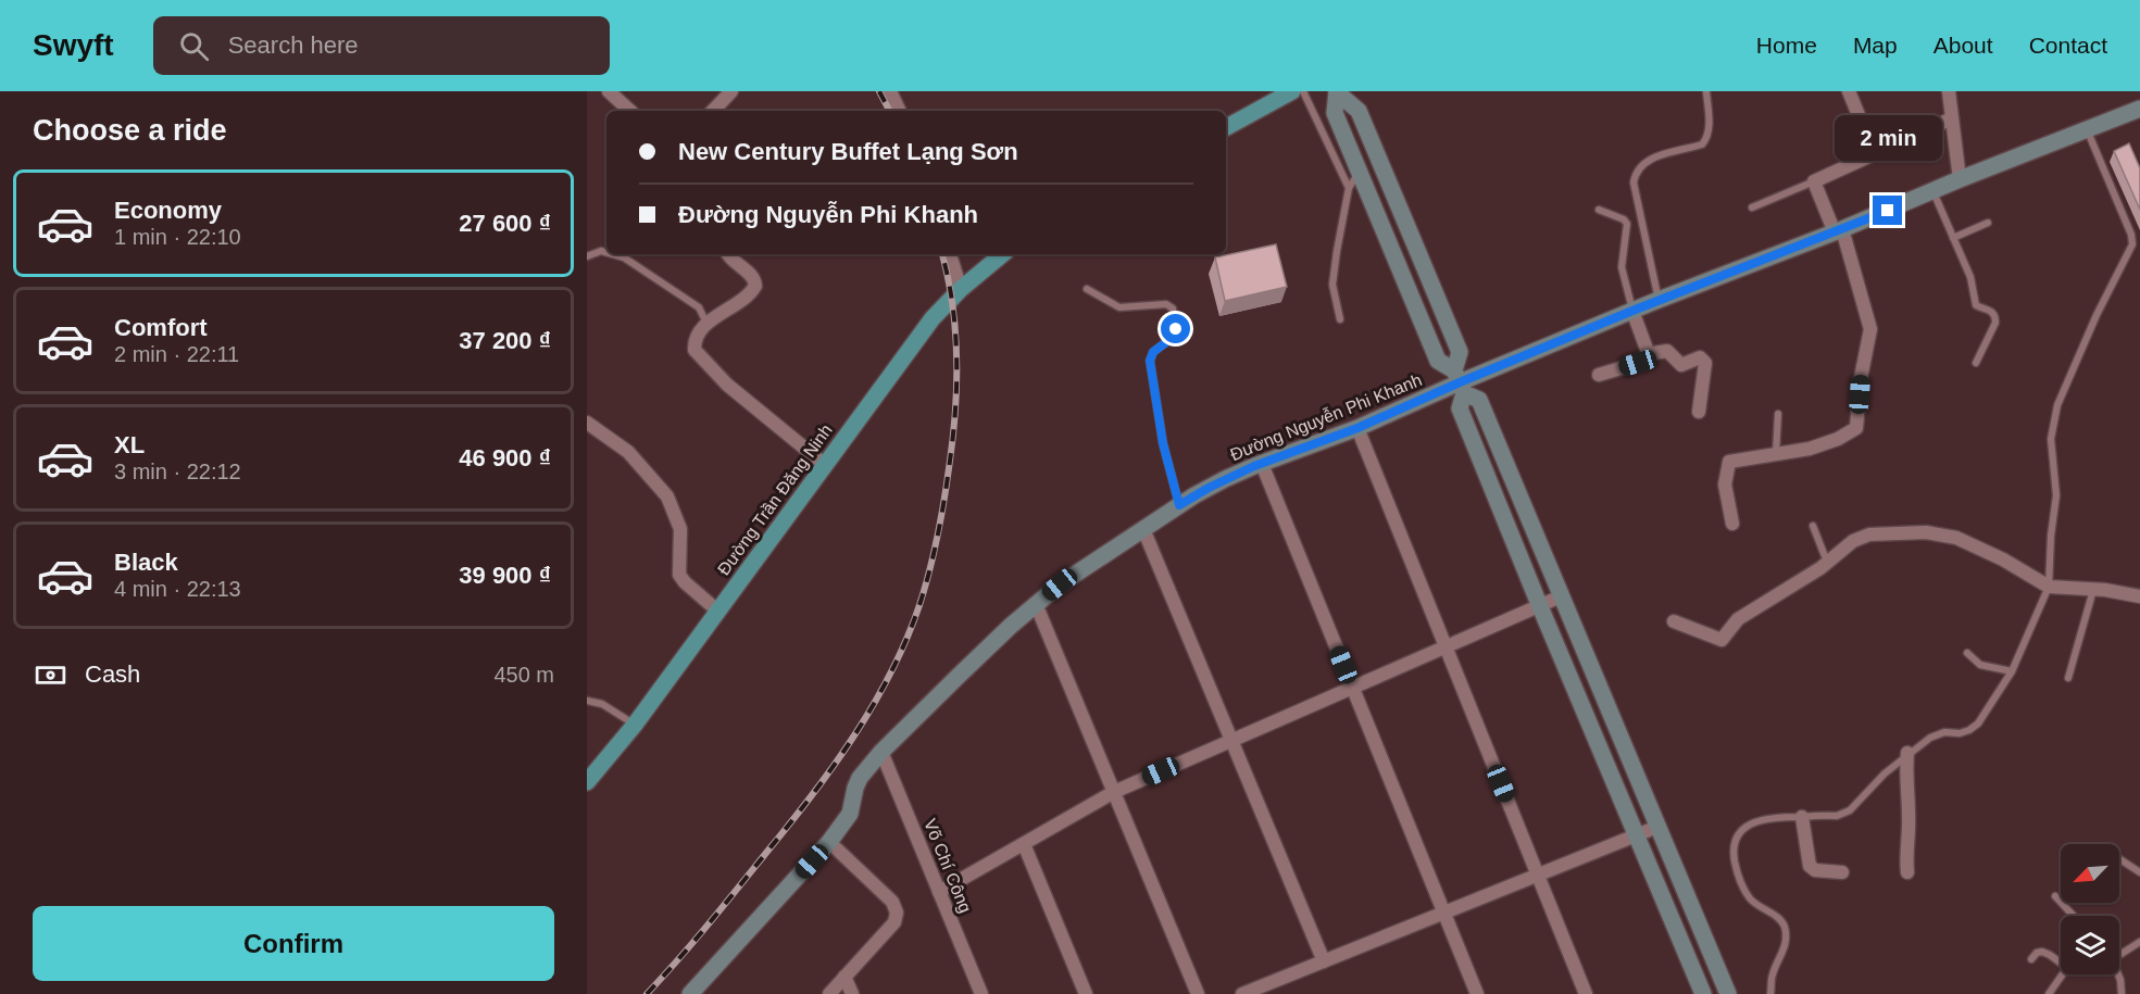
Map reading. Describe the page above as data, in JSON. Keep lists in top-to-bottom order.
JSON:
{
  "streets": {
    "main road": ["Đường Trần Đăng Ninh"],
    "street": ["Đường Nguyễn Phi Khanh", "Võ Chí Công"]
  },
  "crossings": [
    ["Đường Nguyễn Phi Khanh", "Võ Chí Công"]
  ],
  "north": "bottom left",
  "page": {
    "header": "Swyft",
    "search": "Search here",
    "nav": [
      "Home",
      "Map",
      "About",
      "Contact"
    ],
    "heading": "Choose a ride",
    "banner": ["New Century Buffet Lạng Sơn", "Đường Nguyễn Phi Khanh"],
    "bubble": "2 min",
    "list": [
      {
        "name": "Economy",
        "note": "1 min · 22:10",
        "value": "27 600 ₫"
      },
      {
        "name": "Comfort",
        "note": "2 min · 22:11",
        "value": "37 200 ₫"
      },
      {
        "name": "XL",
        "note": "3 min · 22:12",
        "value": "46 900 ₫"
      },
      {
        "name": "Black",
        "note": "4 min · 22:13",
        "value": "39 900 ₫"
      }
    ],
    "pay": ["Cash", "450 m"],
    "buttons": "Confirm"
  }
}
